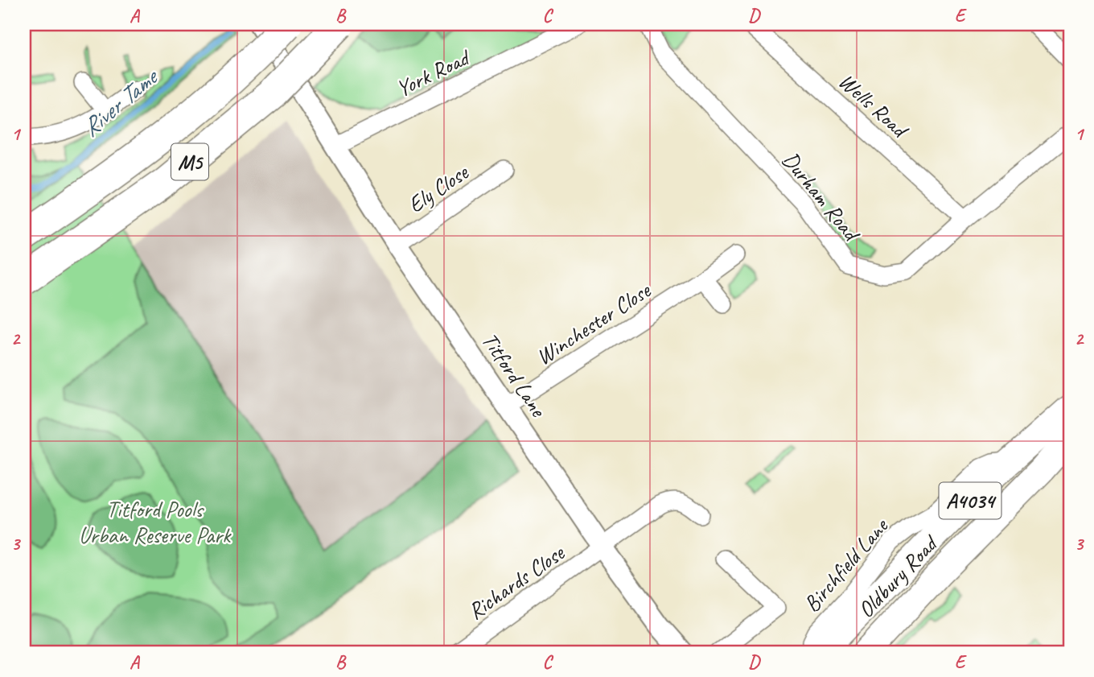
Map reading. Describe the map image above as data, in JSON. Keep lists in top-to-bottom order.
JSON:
{
  "streets": {
    "highway": ["M5"],
    "main road": ["A4034", "Oldbury Road"],
    "street": [
      "York Road",
      "Wells Road",
      "Ely Close",
      "Durham Road",
      "Winchester Close",
      "Titford Lane",
      "Birchfield Lane",
      "Richards Close"
    ]
  },
  "crossings": [
    ["York Road", "Titford Lane"],
    ["Wells Road", "Durham Road"],
    ["Ely Close", "Titford Lane"],
    ["Winchester Close", "Titford Lane"],
    ["Titford Lane", "Richards Close"],
    ["Birchfield Lane", "Oldbury Road"]
  ],
  "water": ["River Tame"],
  "parks": ["Titford Pools Urban Reserve Park"],
  "grid": {
    "columns": [
      "A",
      "B",
      "C",
      "D",
      "E"
    ],
    "rows": ["1", "2", "3"]
  }
}
